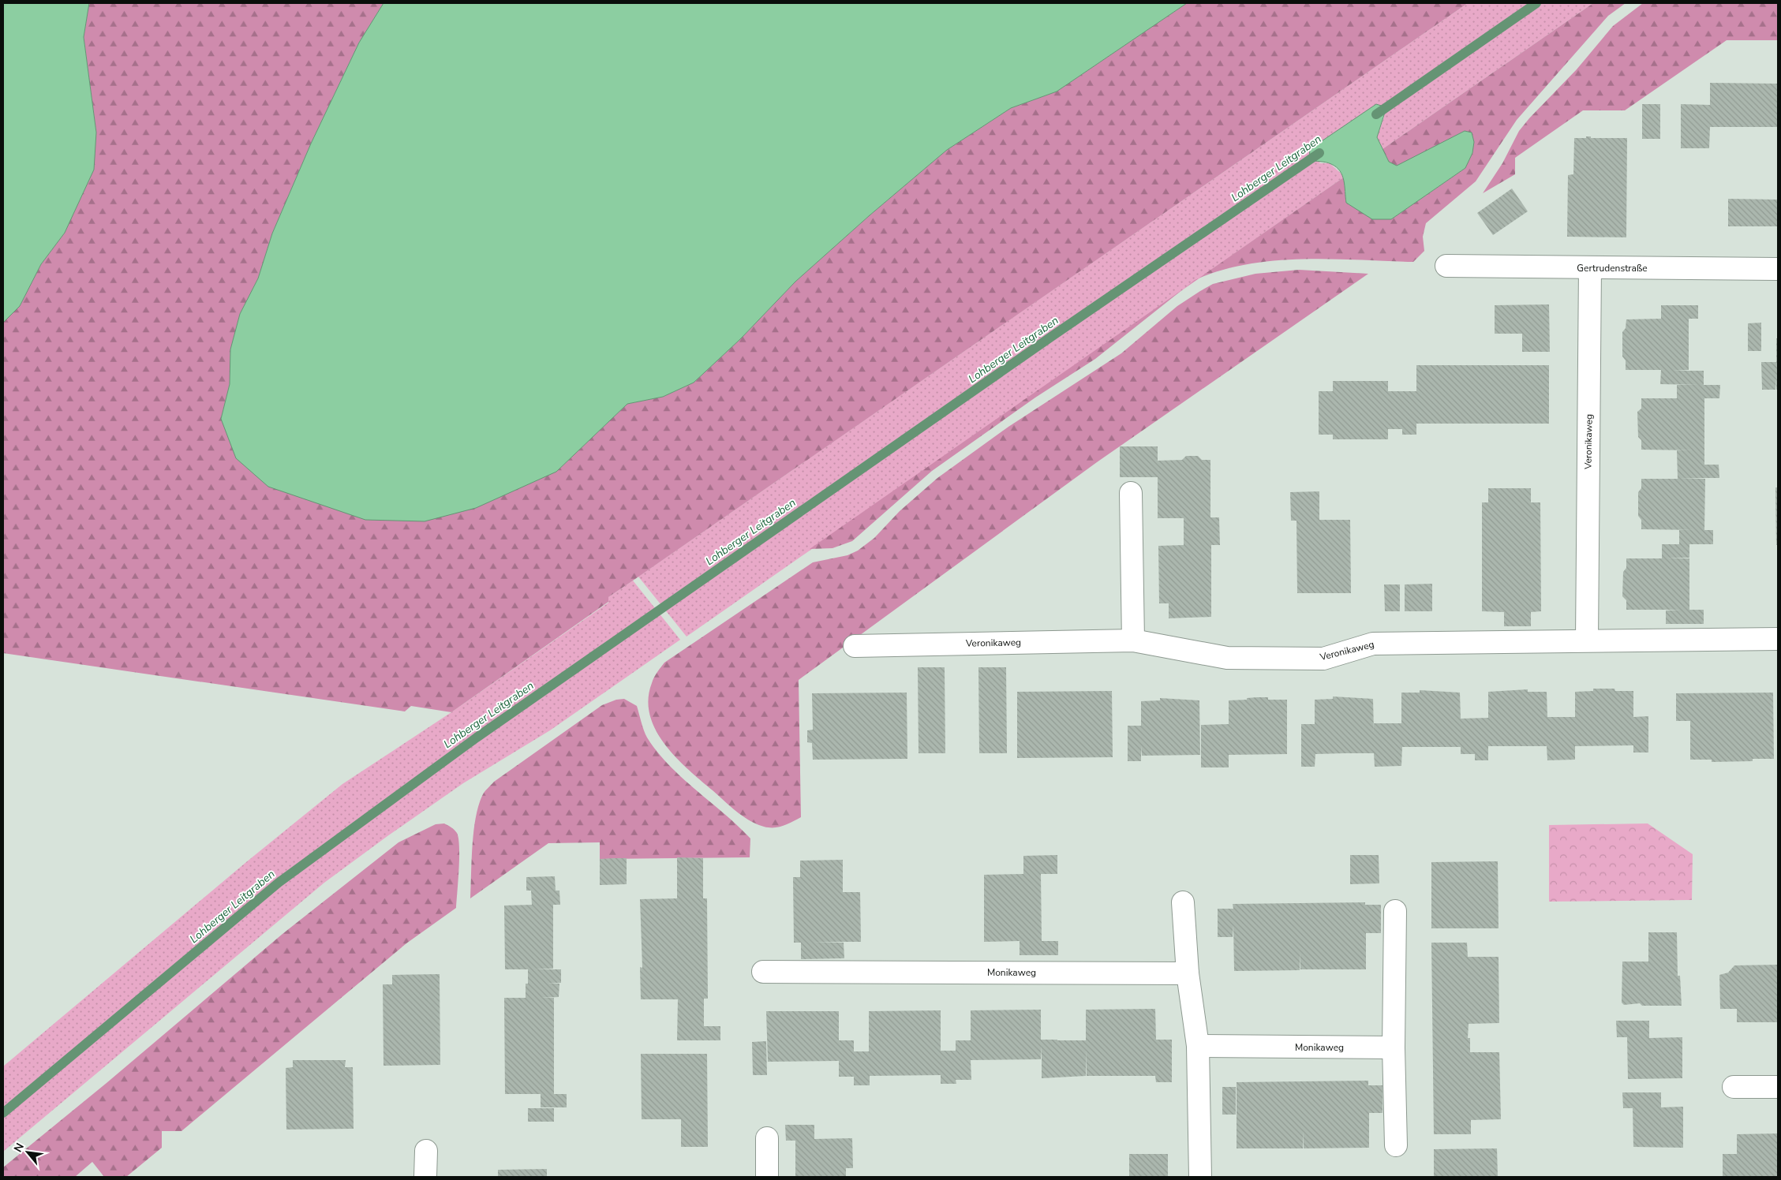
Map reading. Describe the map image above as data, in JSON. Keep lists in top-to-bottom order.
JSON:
{
  "streets": {
    "street": ["Gertrudenstraße", "Veronikaweg", "Monikaweg"]
  },
  "crossings": [
    ["Gertrudenstraße", "Veronikaweg"]
  ],
  "water": ["Lohberger Leitgraben"],
  "north": "top left"
}
